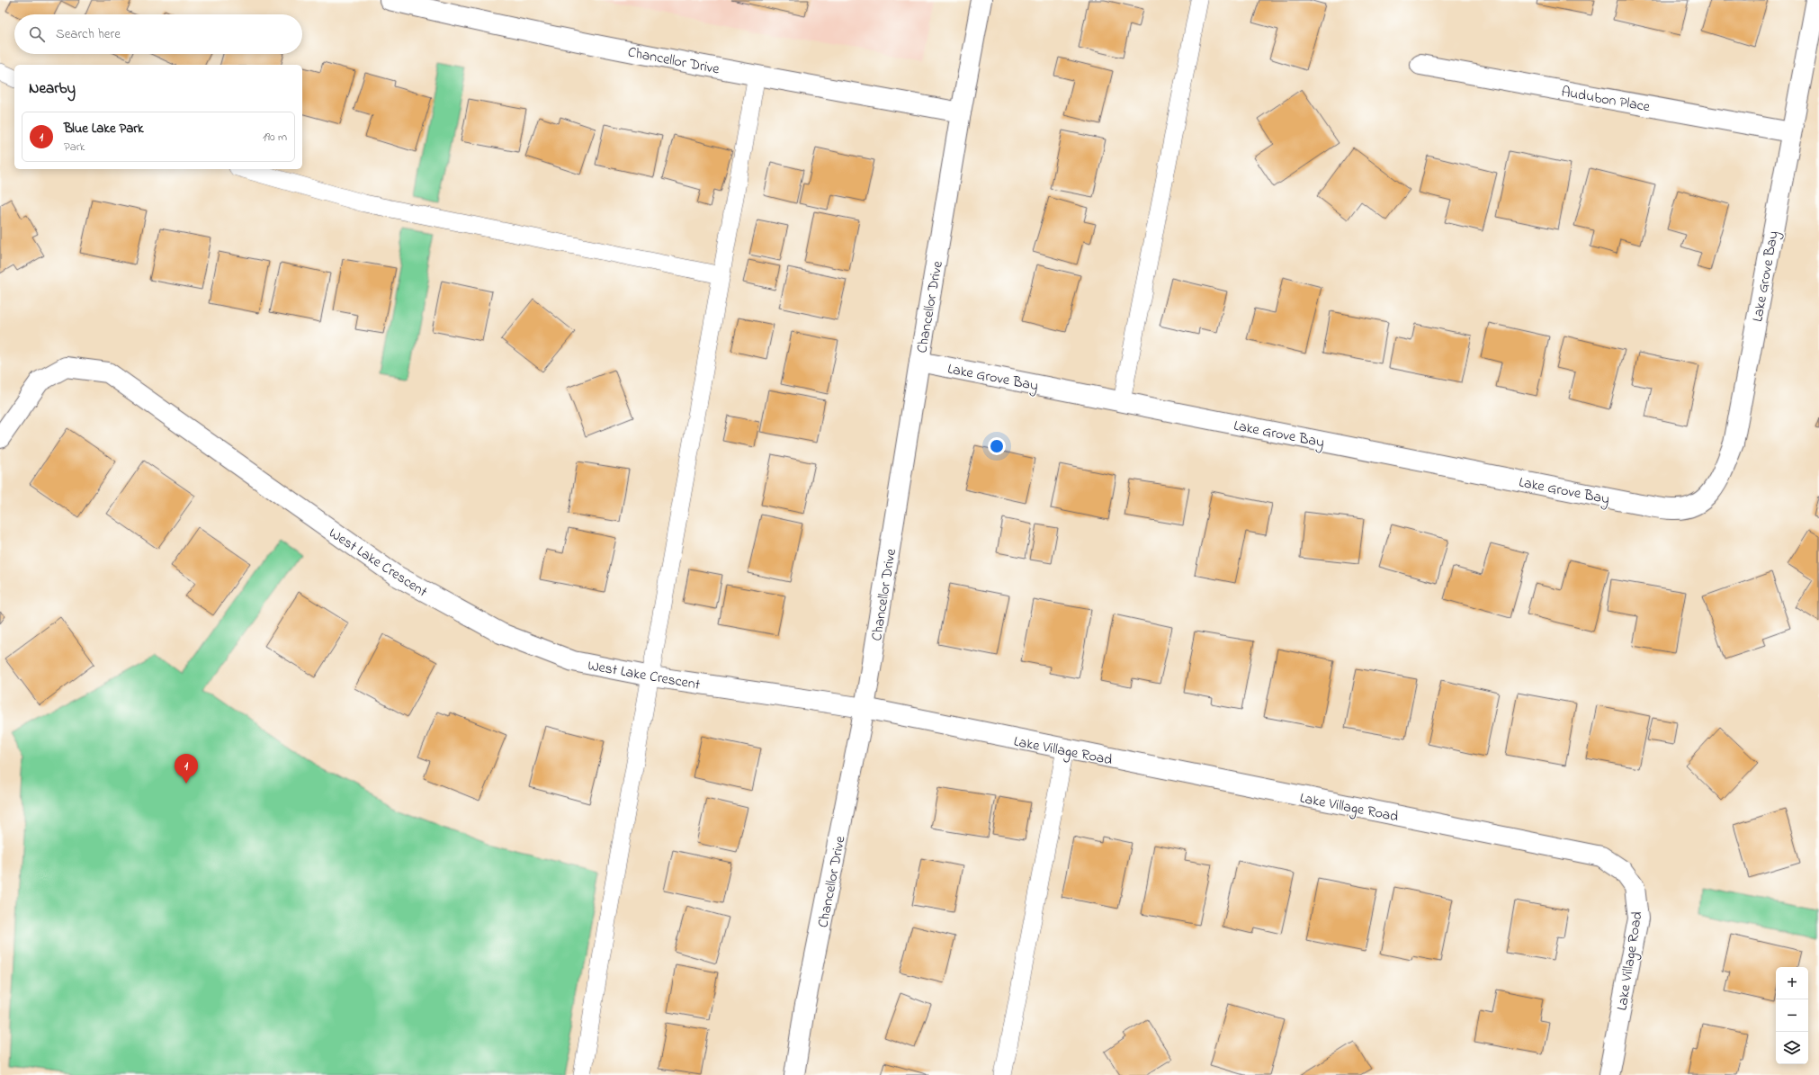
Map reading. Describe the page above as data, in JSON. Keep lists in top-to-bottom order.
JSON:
{
  "streets": {
    "street": [
      "Chancellor Drive",
      "Audubon Place",
      "Lake Grove Bay",
      "West Lake Crescent",
      "Lake Village Road"
    ]
  },
  "crossings": [
    ["Chancellor Drive", "Lake Grove Bay"],
    ["Chancellor Drive", "West Lake Crescent"],
    ["Chancellor Drive", "Lake Village Road"],
    ["Audubon Place", "Lake Grove Bay"],
    ["West Lake Crescent", "Lake Village Road"]
  ],
  "page": {
    "search": "Search here",
    "heading": "Nearby",
    "list": [
      {
        "mark": "1",
        "name": "Blue Lake Park",
        "note": "Park",
        "value": "190 m"
      }
    ],
    "pins": "1",
    "map_buttons": ["+", "−"]
  }
}
